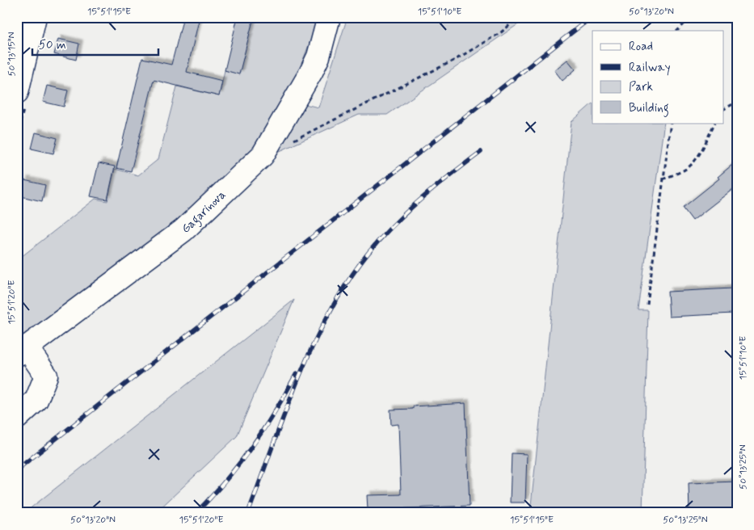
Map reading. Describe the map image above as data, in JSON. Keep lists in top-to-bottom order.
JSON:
{
  "streets": {
    "street": ["Gagarinova"]
  },
  "legend": [
    "Road",
    "Railway",
    "Park",
    "Building"
  ],
  "scale_bar": "50 m",
  "coordinates": [
    "15°51'15\"E",
    "15°51'10\"E",
    "50°13'20\"N",
    "50°13'15\"N",
    "15°51'20\"E",
    "50°13'25\"N"
  ]
}
